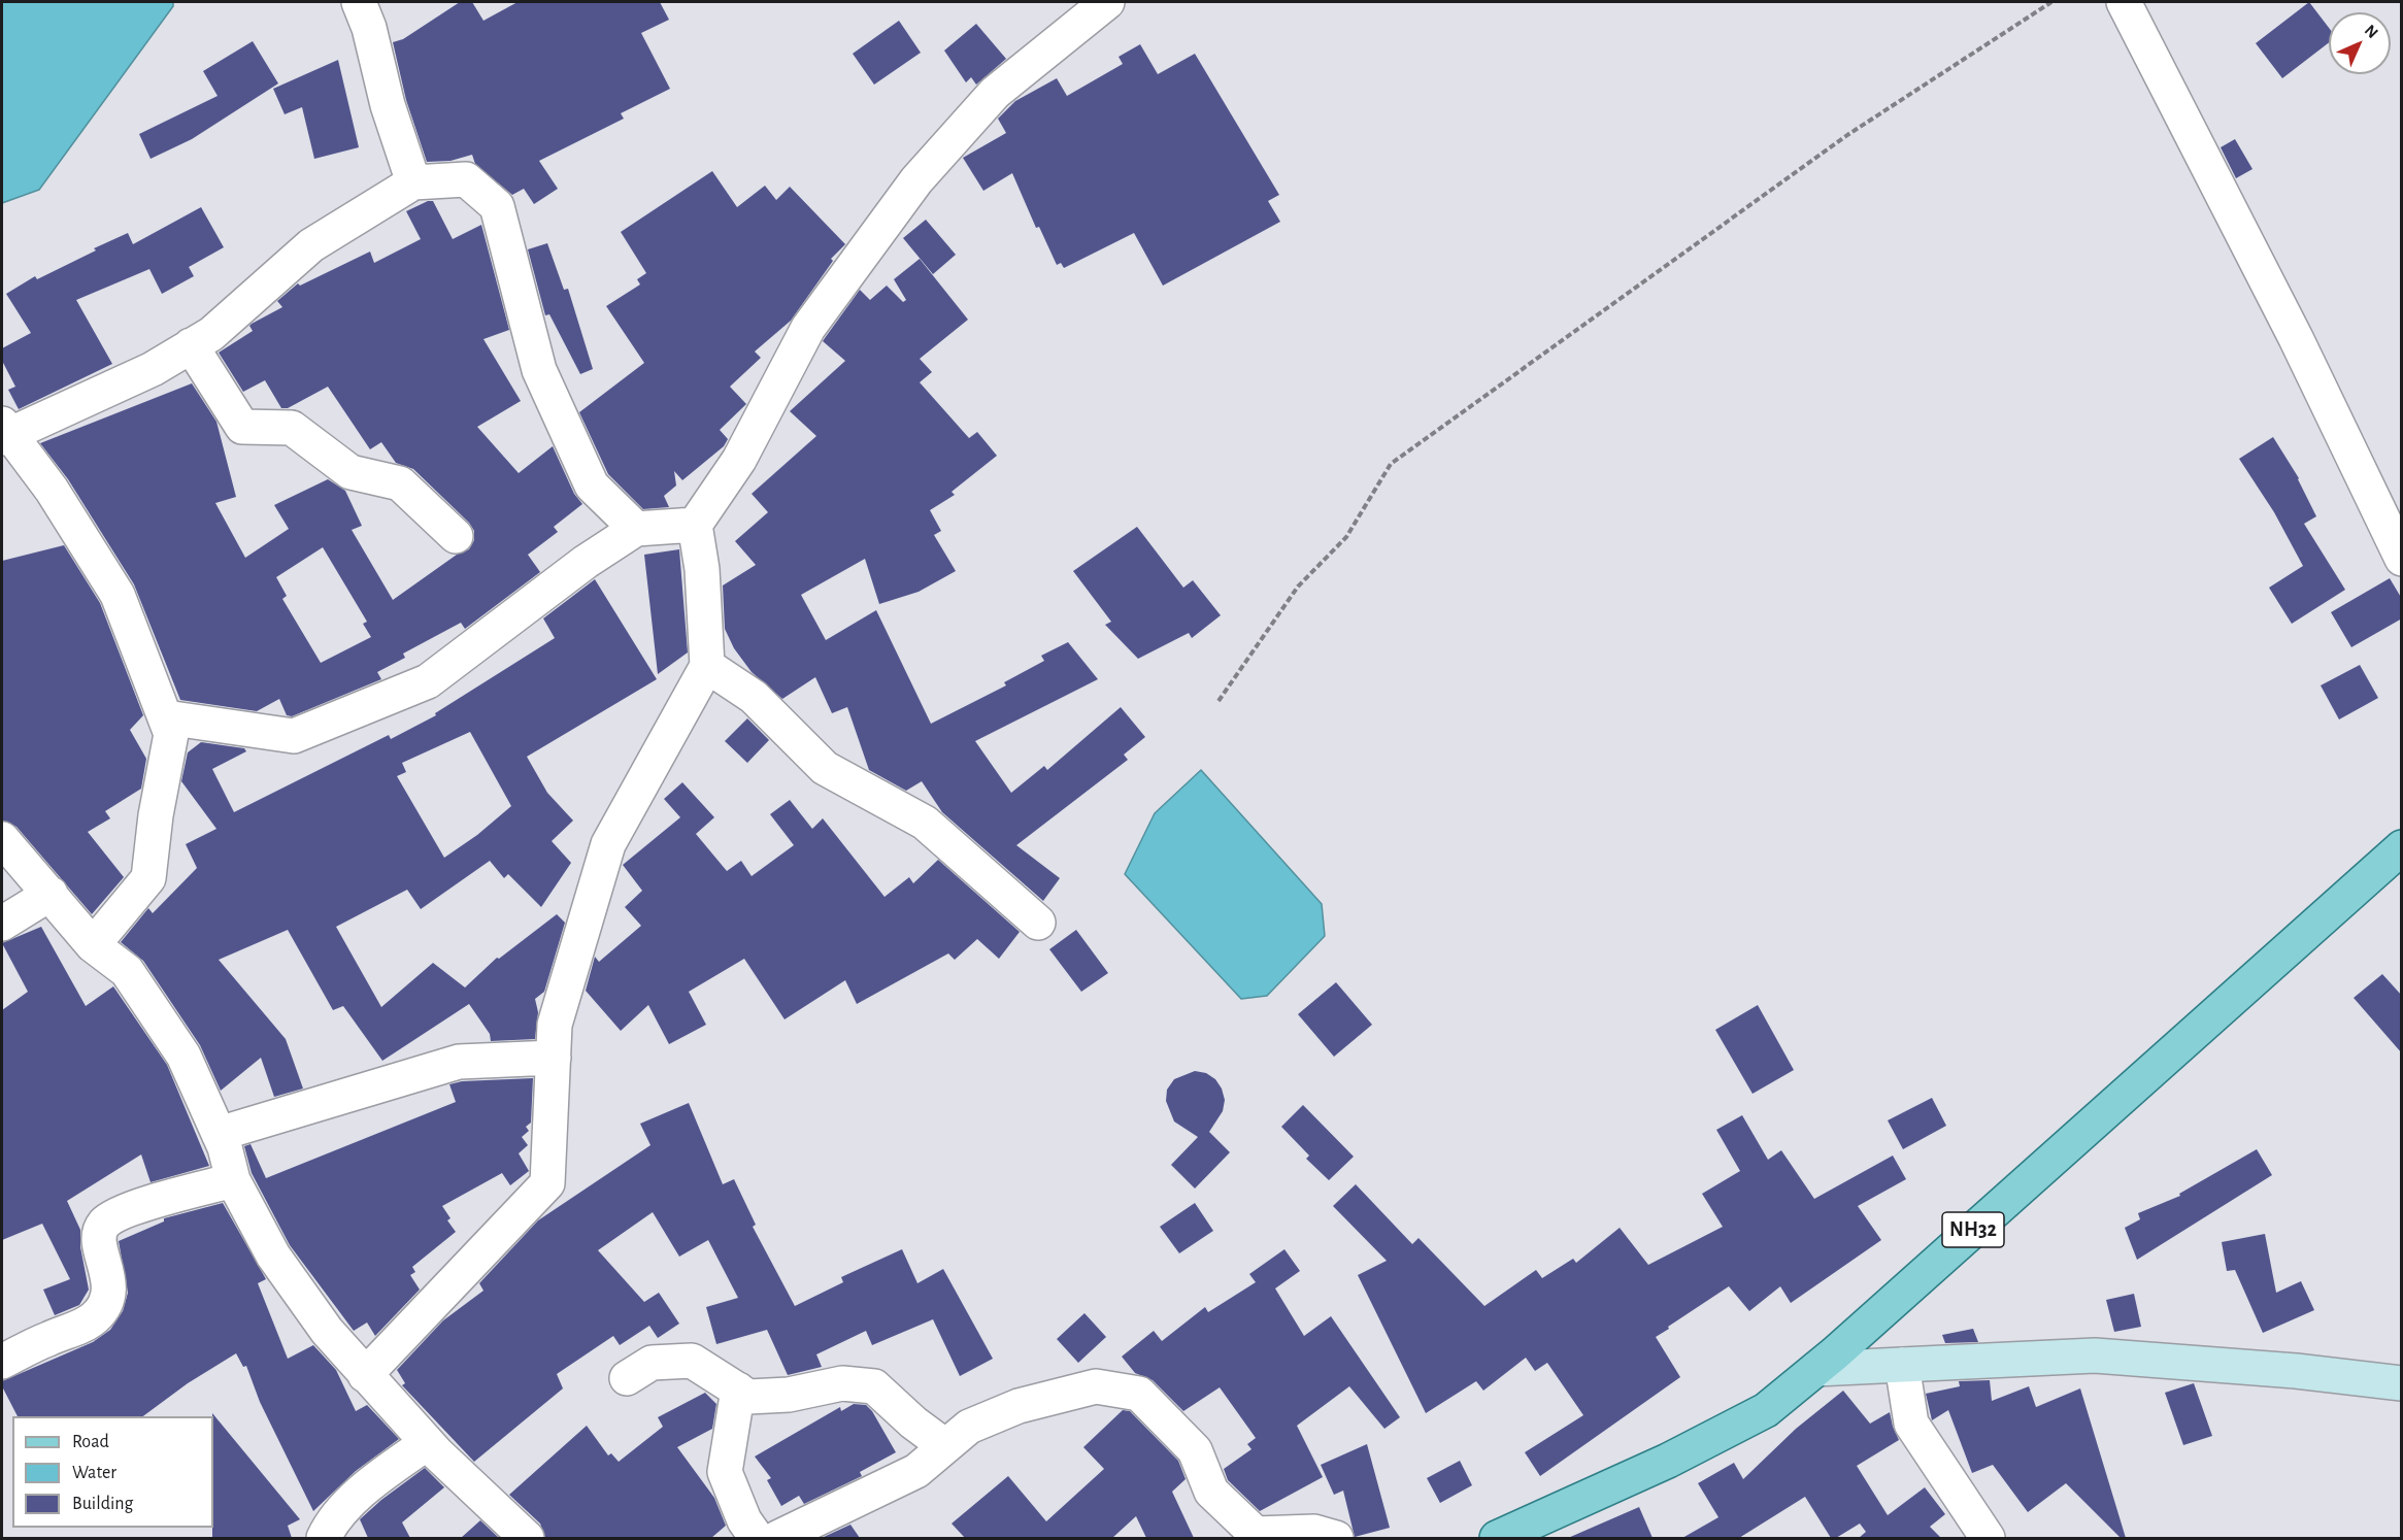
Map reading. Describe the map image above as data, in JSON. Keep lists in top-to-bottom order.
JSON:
{
  "streets": {
    "main road": ["NH32"]
  },
  "legend": ["Road", "Water", "Building"],
  "north": "top right"
}
